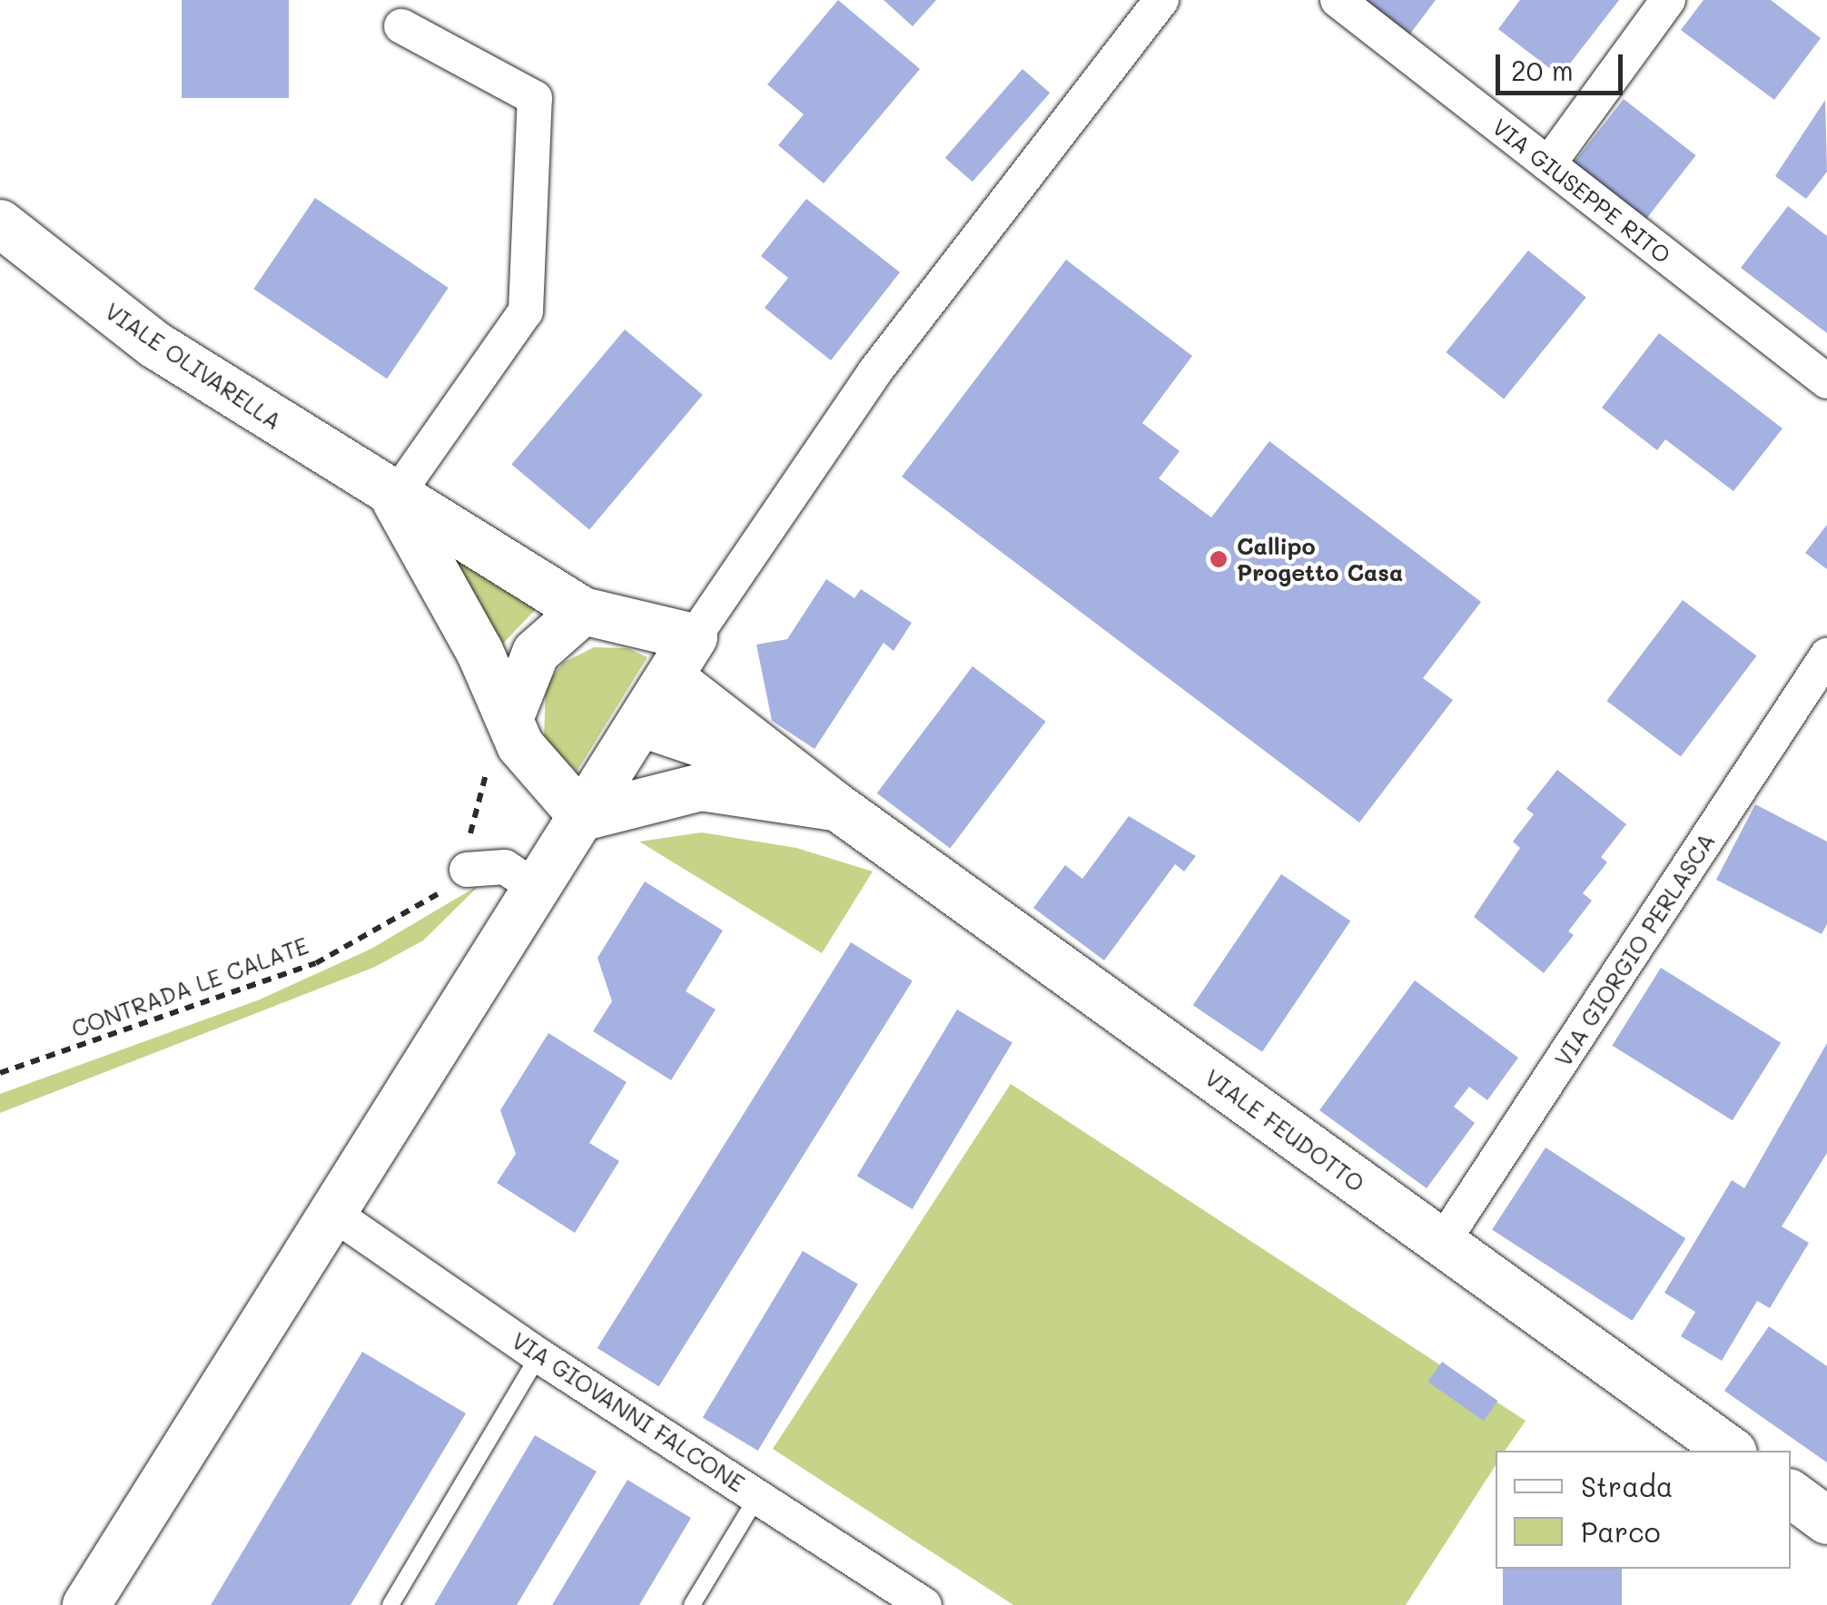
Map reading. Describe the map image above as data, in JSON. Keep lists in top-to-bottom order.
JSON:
{
  "streets": {
    "street": [
      "VIA GIUSEPPE RITO",
      "VIALE OLIVARELLA",
      "VIA GIORGIO PERLASCA",
      "VIALE FEUDOTTO",
      "VIA GIOVANNI FALCONE"
    ],
    "path": ["CONTRADA LE CALATE"]
  },
  "crossings": [
    ["VIA GIORGIO PERLASCA", "VIALE FEUDOTTO"]
  ],
  "places": ["Callipo Progetto Casa"],
  "legend": ["Strada", "Parco"],
  "scale_bar": "20 m"
}
